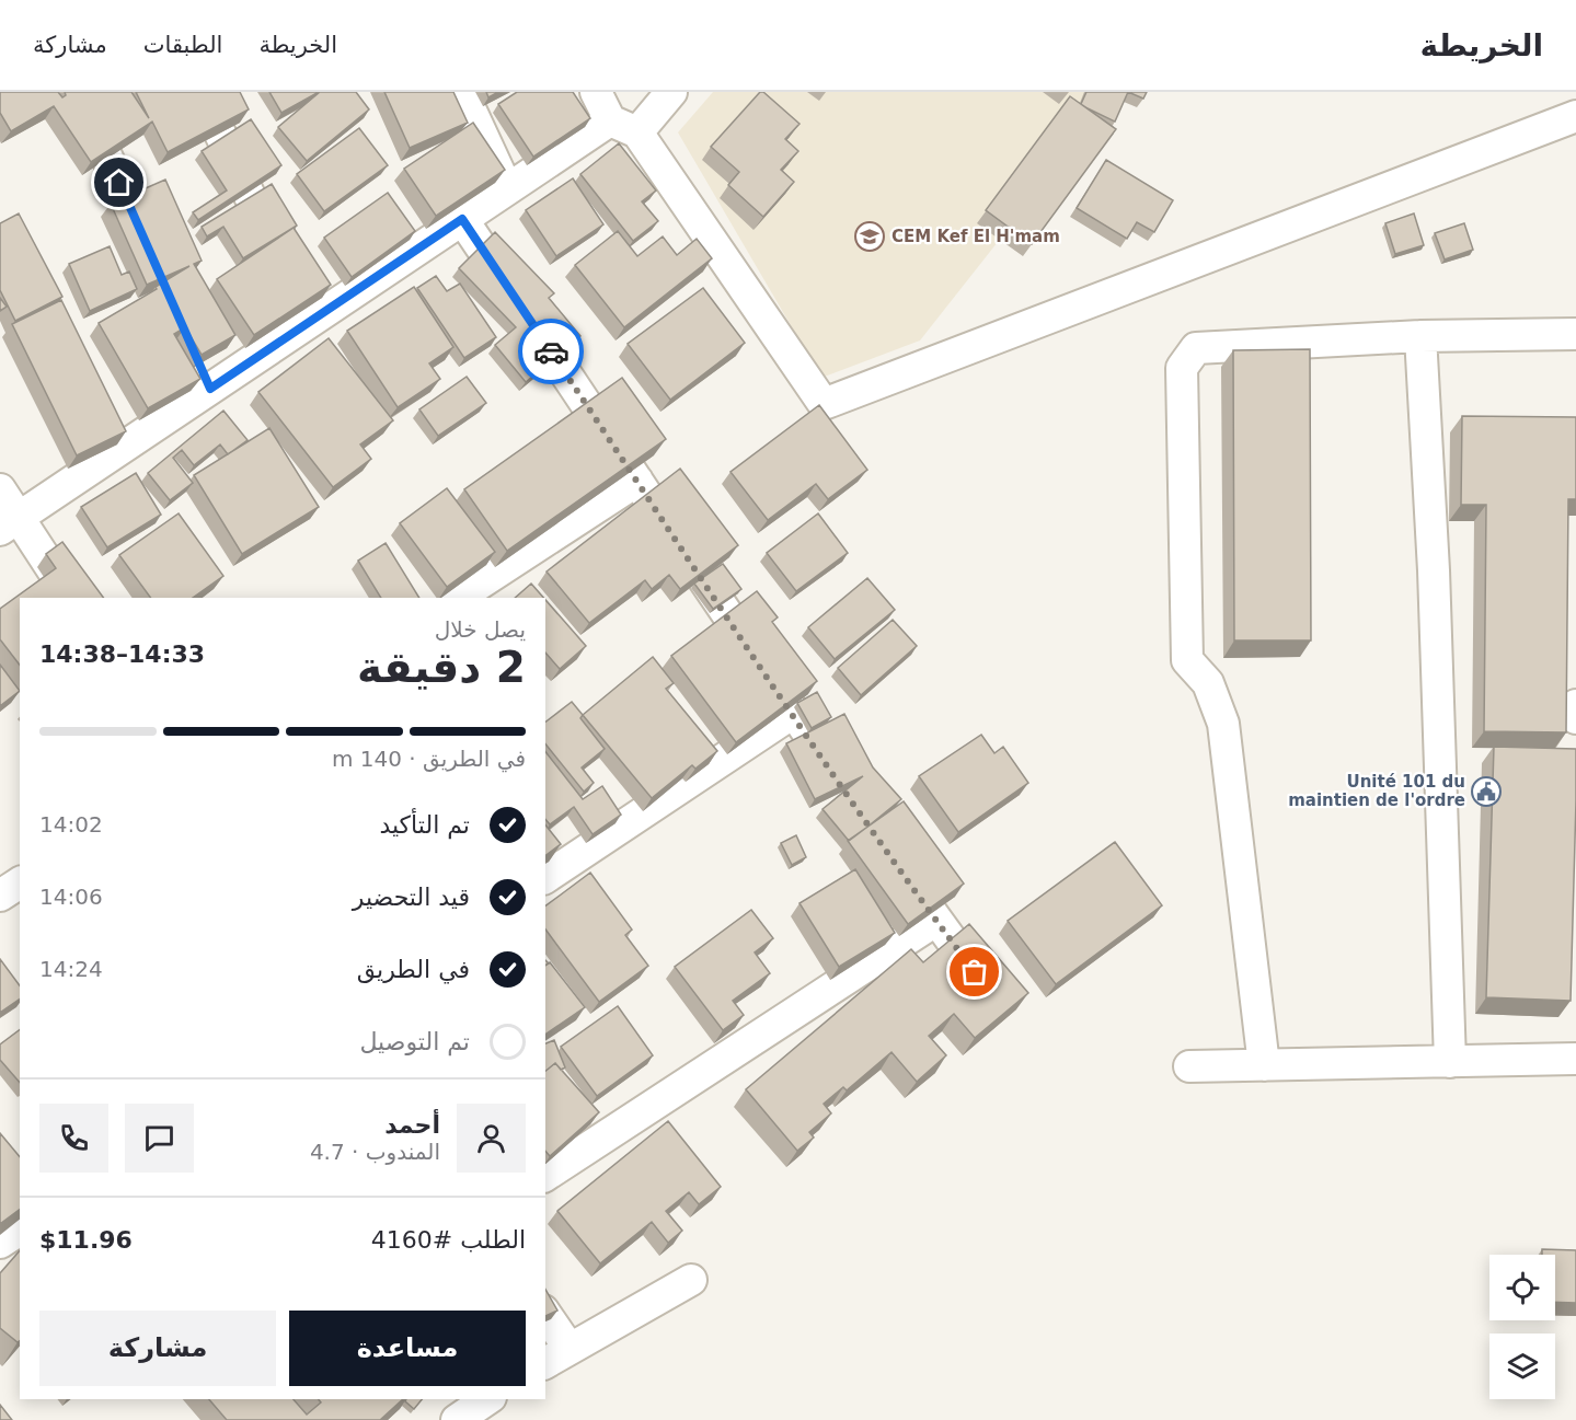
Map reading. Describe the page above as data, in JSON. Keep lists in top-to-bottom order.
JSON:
{
  "places": {
    "school or university": ["CEM Kef El H'mam"],
    "public building": ["Unité 101 du maintien de l'ordre"]
  },
  "page": {
    "header": "الخريطة",
    "nav": ["الخريطة", "الطبقات", "مشاركة"],
    "heading": ["2 دقيقة", "يصل خلال", "14:33–14:38"],
    "panel": [
      "أحمد",
      "المندوب · 4.7",
      "الطلب #4160",
      "$11.96"
    ],
    "bar": "في الطريق · 140 m",
    "list": [
      ["تم التأكيد", "14:02"],
      ["قيد التحضير", "14:06"],
      ["في الطريق", "14:24"],
      "تم التوصيل"
    ],
    "buttons": ["مساعدة", "مشاركة"]
  }
}
